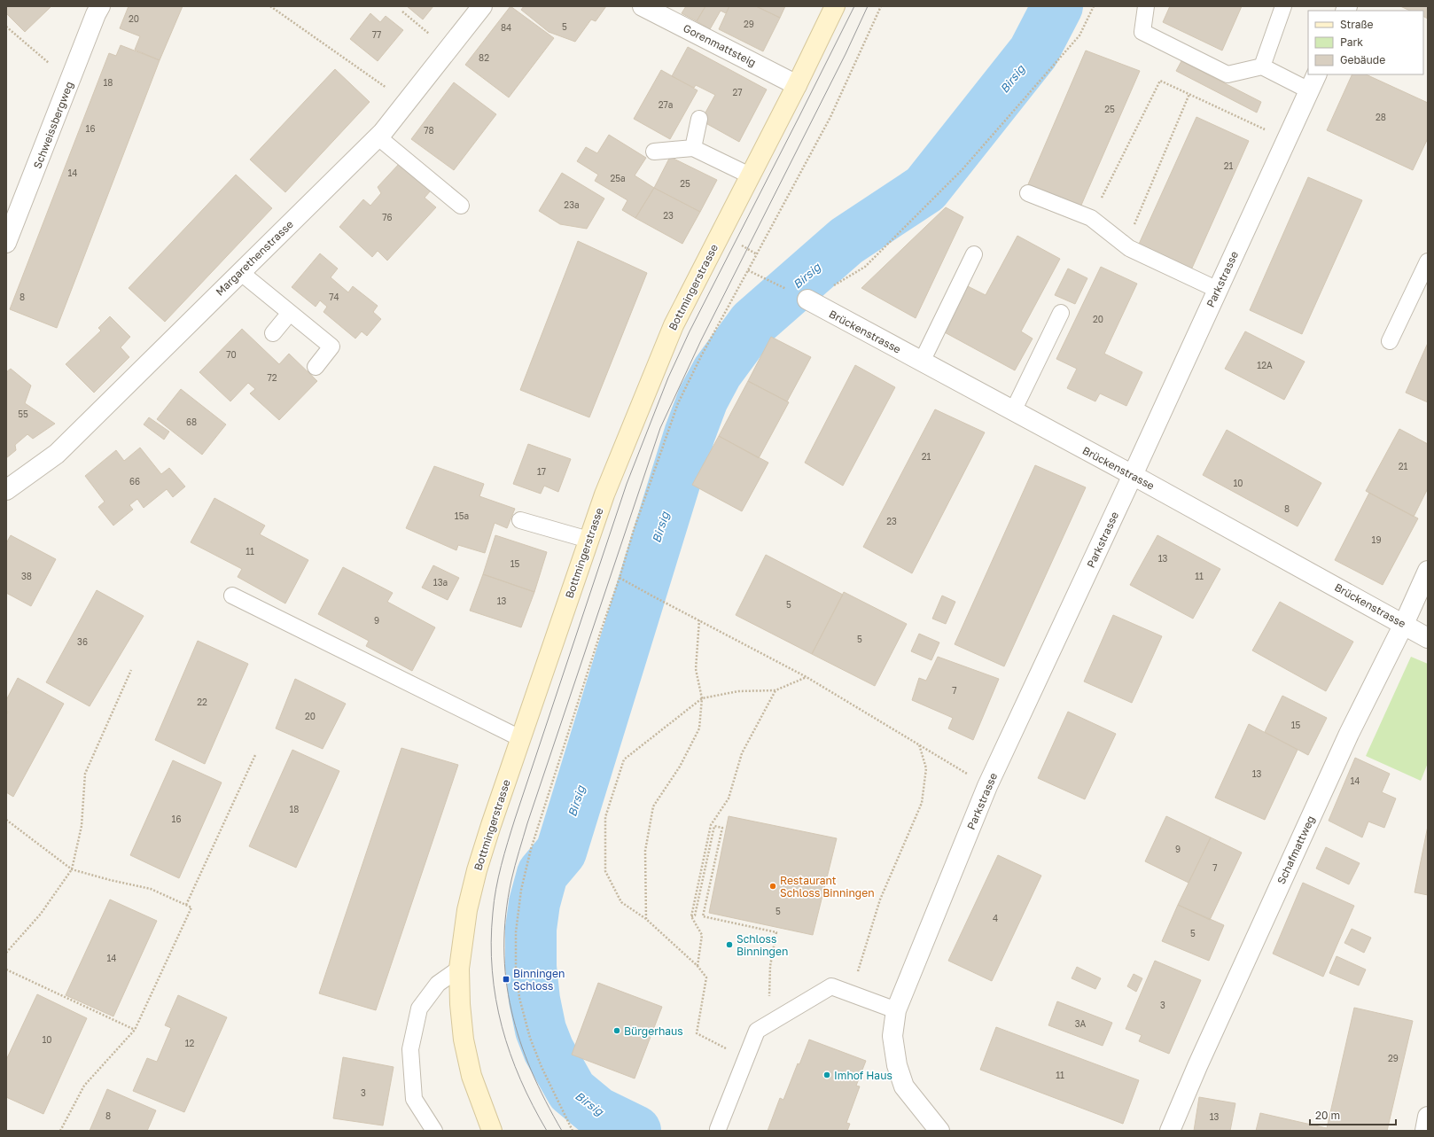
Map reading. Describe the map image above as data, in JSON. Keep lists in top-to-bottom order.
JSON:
{
  "streets": {
    "main road": ["Bottmingerstrasse"],
    "street": [
      "Gorenmattsteig",
      "Schweissbergweg",
      "Margarethenstrasse",
      "Parkstrasse",
      "Brückenstrasse",
      "Schafmattweg"
    ]
  },
  "crossings": [
    ["Gorenmattsteig", "Bottmingerstrasse"],
    ["Parkstrasse", "Brückenstrasse"],
    ["Brückenstrasse", "Schafmattweg"]
  ],
  "water": ["Birsig"],
  "places": {
    "other": [
      "Restaurant Schloss Binningen",
      "Schloss Binningen",
      "Bürgerhaus",
      "Imhof Haus"
    ],
    "transit": ["Binningen Schloss"]
  },
  "house_numbers": [
    "20",
    "29",
    "5",
    "84",
    "77",
    "82",
    "18",
    "27",
    "27a",
    "25",
    "28",
    "16",
    "78",
    "21",
    "14",
    "25a",
    "25",
    "23a",
    "23",
    "76",
    "8",
    "74",
    "20",
    "70",
    "12A",
    "72",
    "55",
    "68",
    "21",
    "21",
    "17",
    "66",
    "10",
    "8",
    "15a",
    "23",
    "19",
    "11",
    "13",
    "15",
    "38",
    "11",
    "13a",
    "13",
    "5",
    "9",
    "5",
    "36",
    "7",
    "22",
    "20",
    "15",
    "13",
    "14",
    "18",
    "16",
    "9",
    "7",
    "5",
    "4",
    "5",
    "14",
    "3",
    "3A",
    "10",
    "12",
    "29",
    "11",
    "3",
    "8",
    "13"
  ],
  "legend": ["Straße", "Park", "Gebäude"],
  "scale_bar": "20 m"
}
